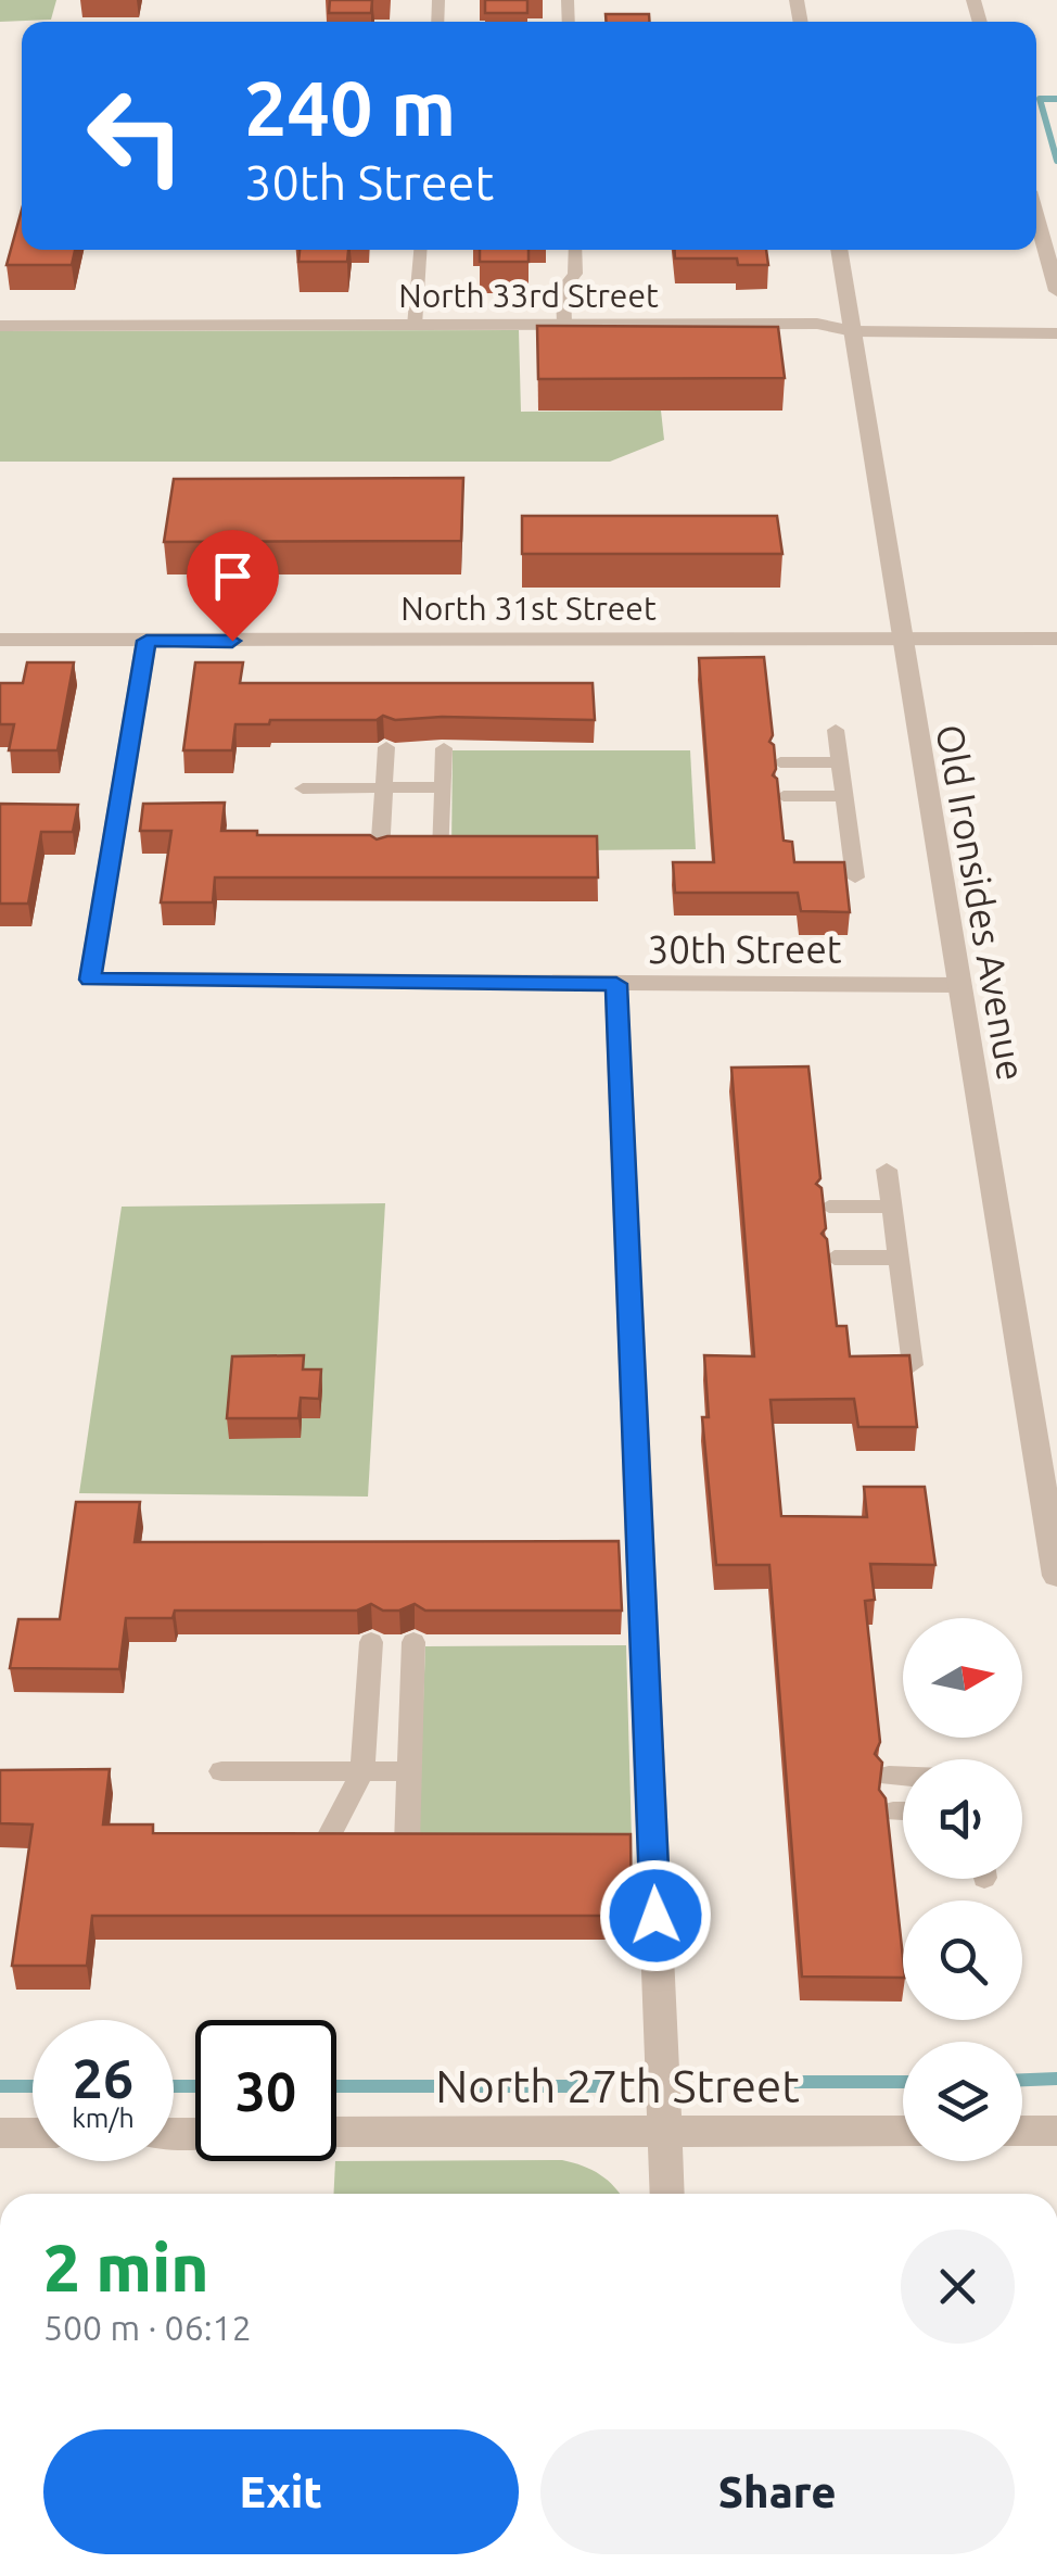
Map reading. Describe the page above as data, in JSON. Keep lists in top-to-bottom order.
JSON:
{
  "streets": {
    "street": [
      "North 33rd Street",
      "North 31st Street",
      "Old Ironsides Avenue",
      "30th Street",
      "North 27th Street"
    ]
  },
  "crossings": [
    ["North 33rd Street", "Old Ironsides Avenue"],
    ["North 31st Street", "Old Ironsides Avenue"],
    ["North 31st Street", "30th Street"],
    ["Old Ironsides Avenue", "30th Street"]
  ],
  "north": "right",
  "page": {
    "turn": ["240 m", "30th Street"],
    "speed": "26 km/h",
    "limit": "30",
    "heading": ["2 min", "500 m · 06:12"],
    "buttons": ["Exit", "Share"]
  }
}
